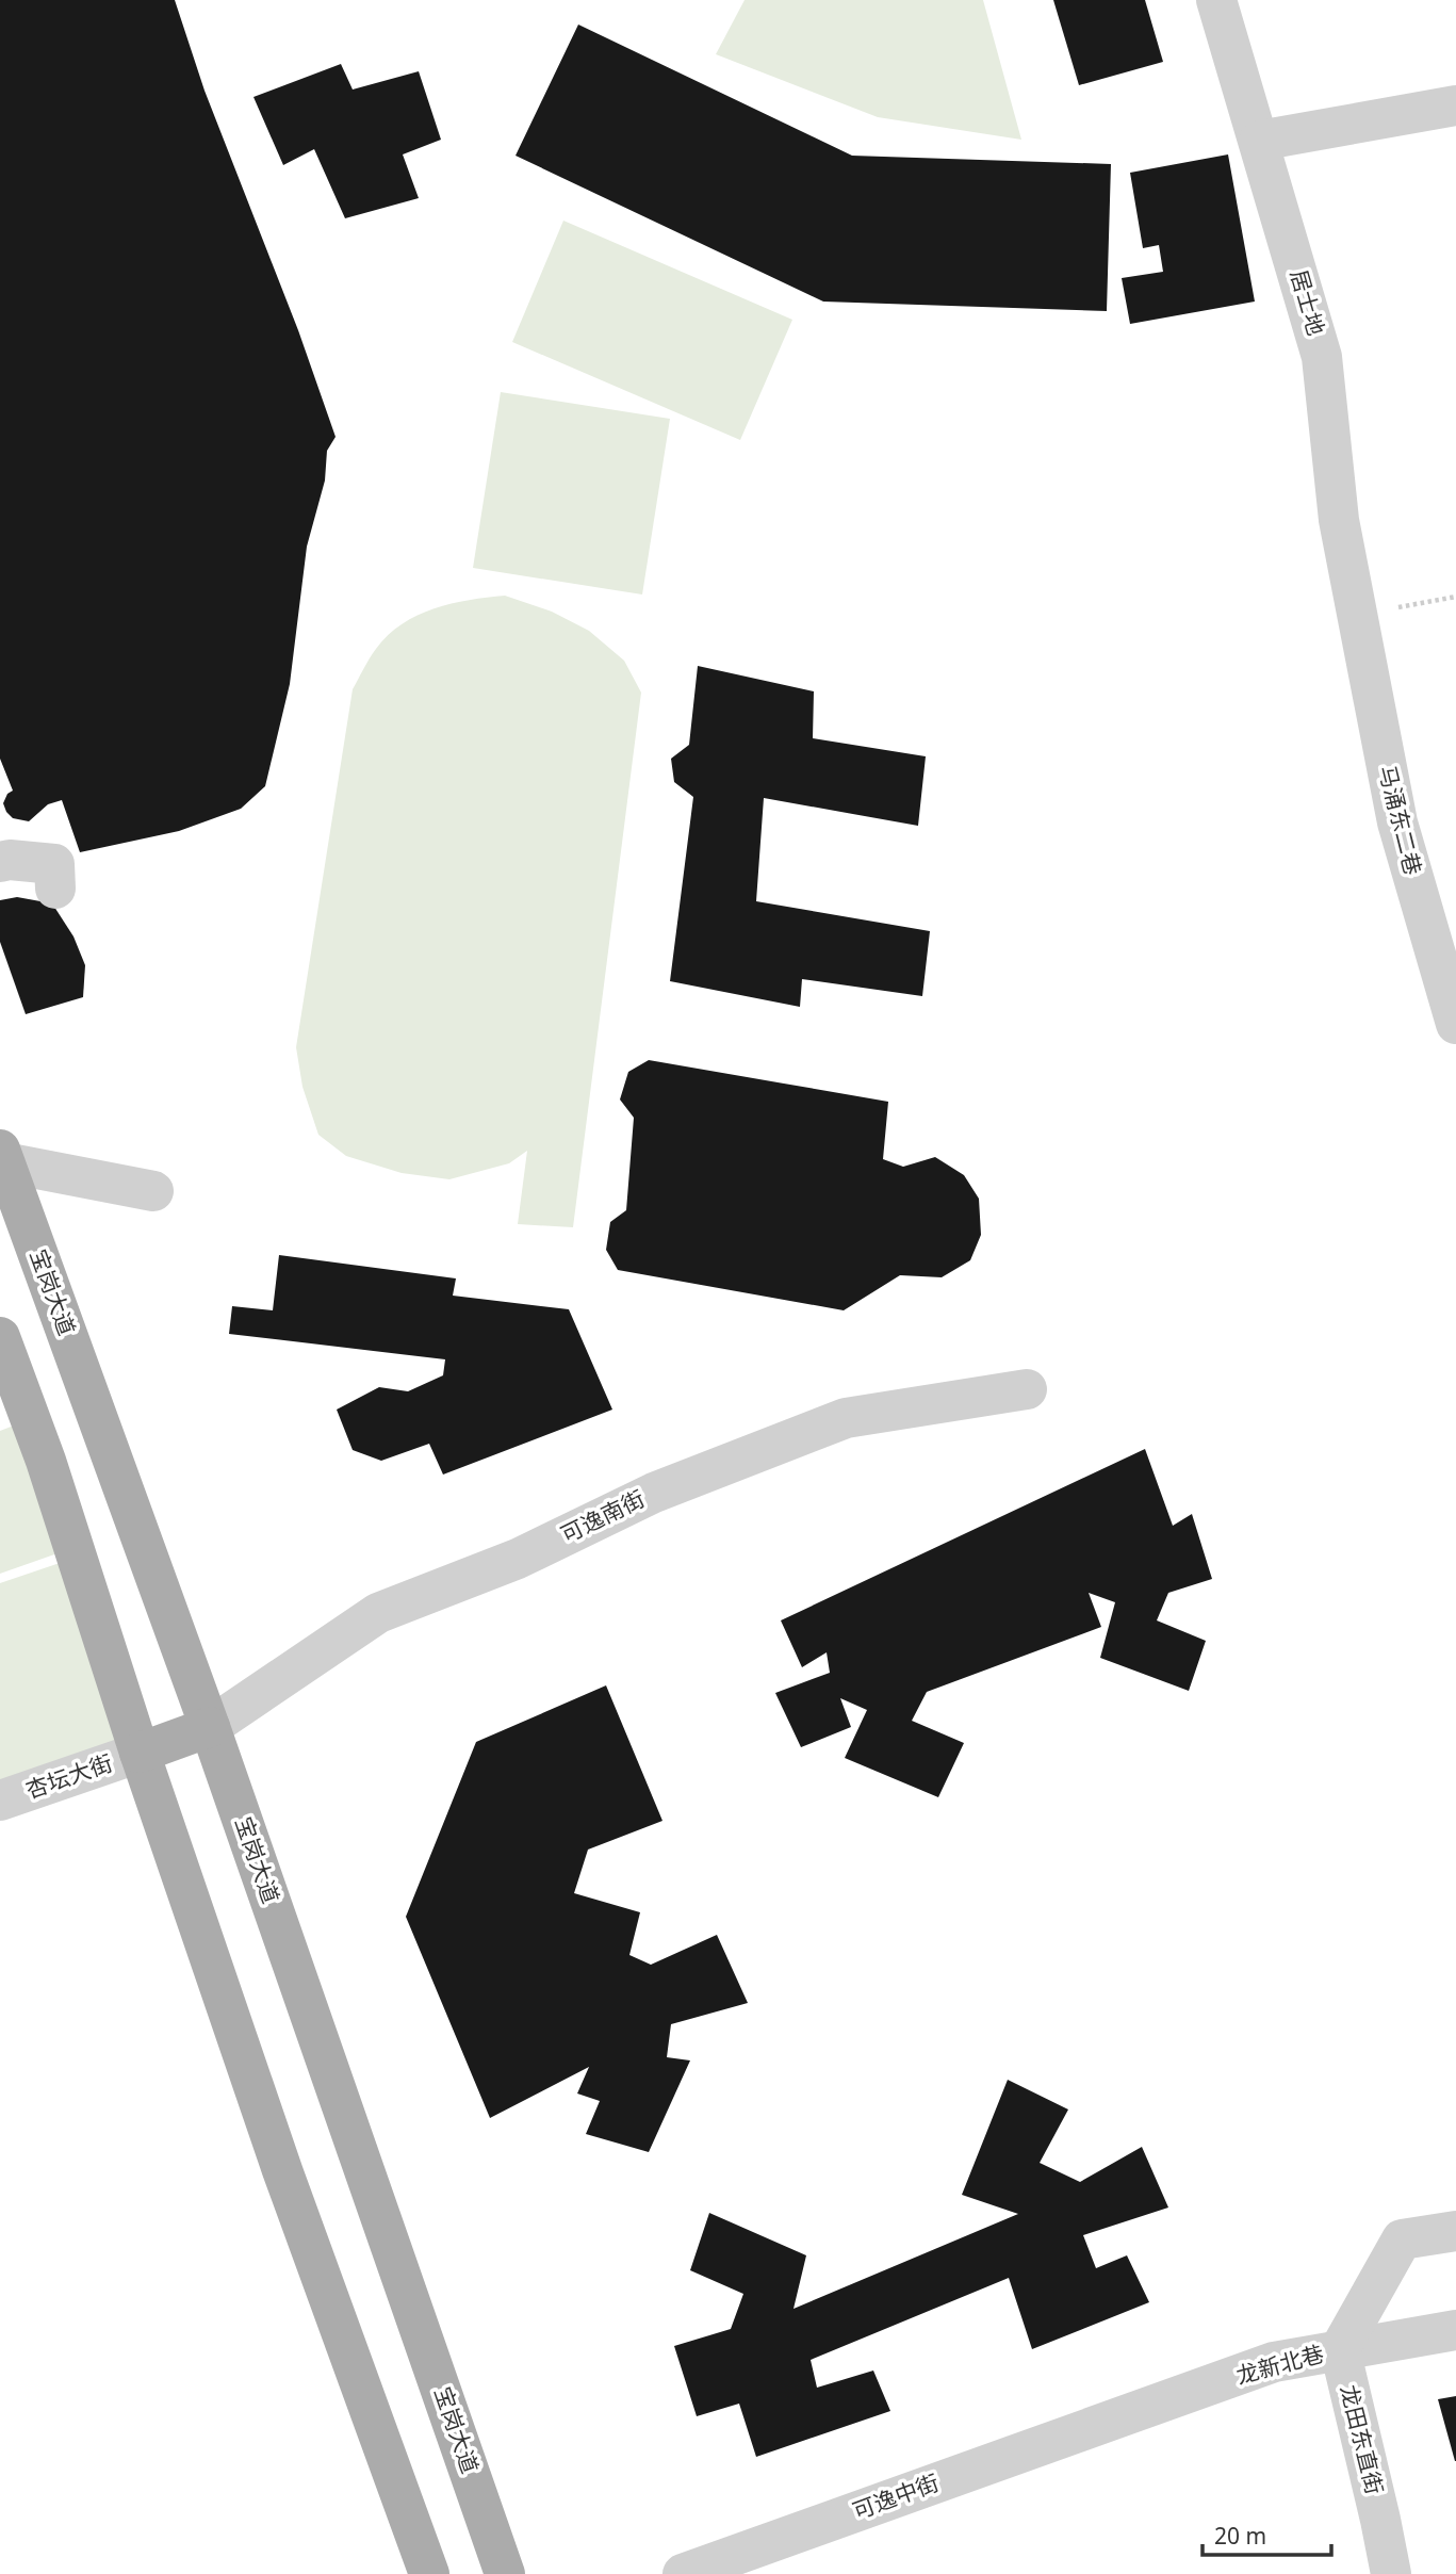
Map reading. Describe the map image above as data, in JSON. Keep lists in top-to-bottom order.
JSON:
{
  "streets": {
    "main road": ["宝岗大道"],
    "street": [
      "居士地",
      "马涌东二巷",
      "可逸南街",
      "杏坛大街",
      "龙新北巷",
      "龙田东直街",
      "可逸中街"
    ]
  },
  "crossings": [
    ["居士地", "马涌东二巷"],
    ["宝岗大道", "可逸南街"],
    ["龙新北巷", "龙田东直街"],
    ["龙新北巷", "可逸中街"]
  ],
  "scale_bar": "20 m"
}
